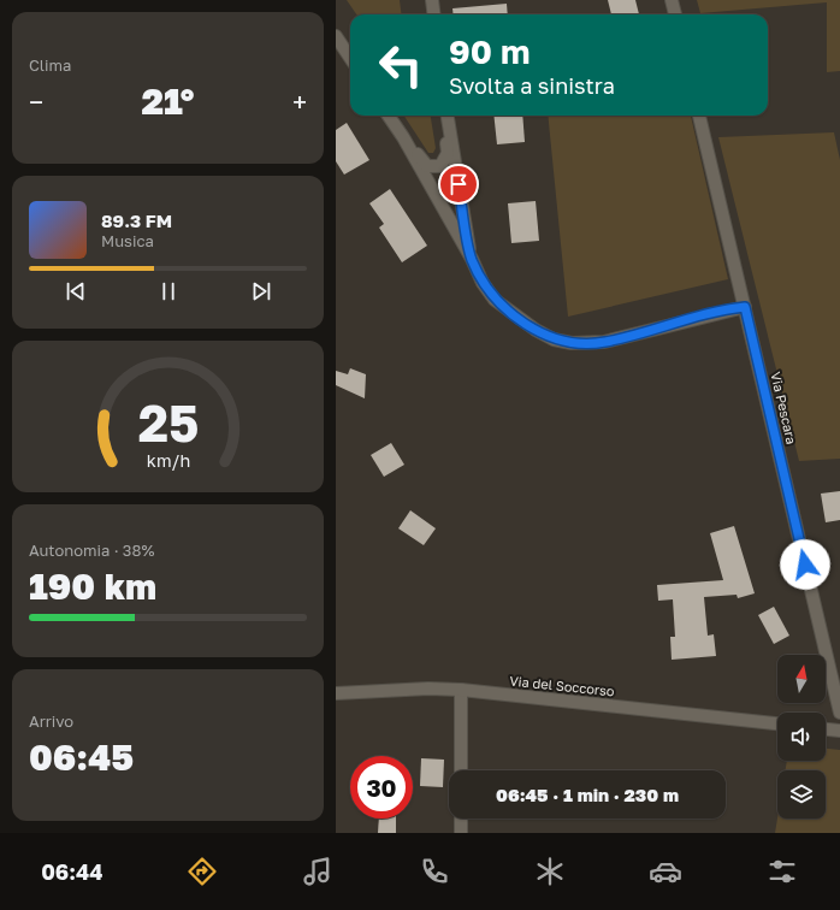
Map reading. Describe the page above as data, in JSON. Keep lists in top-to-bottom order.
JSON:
{
  "streets": {
    "street": ["Via Pescara", "Via del Soccorso"]
  },
  "north": "top",
  "page": {
    "tile": [
      "Clima",
      ["Autonomia · 38%", "190 km"],
      ["Arrivo", "06:45"]
    ],
    "turn": ["90 m", "Svolta a sinistra"],
    "heat": ["−", "21°", "+"],
    "song": ["89.3 FM", "Musica"],
    "limit": "30",
    "trip": "06:45 · 1 min · 230 m",
    "tabs": "06:44",
    "gauge": ["25", "km/h"]
  }
}
